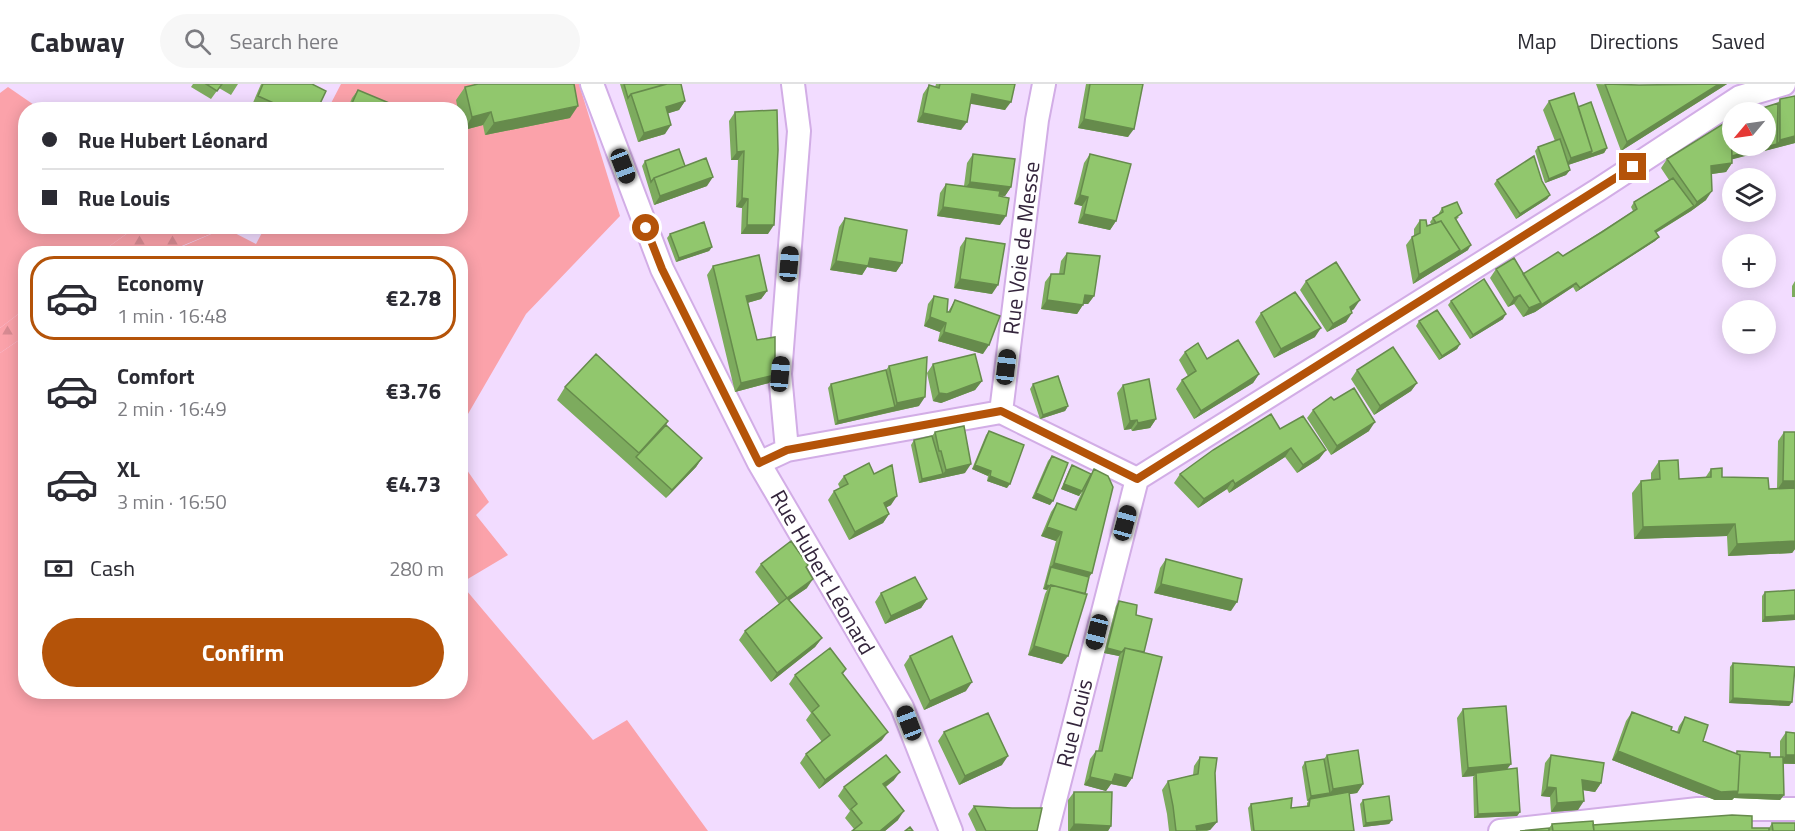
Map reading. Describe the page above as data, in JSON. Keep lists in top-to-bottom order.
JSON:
{
  "streets": {
    "street": ["Rue Voie de Messe", "Rue Hubert Léonard", "Rue Louis"]
  },
  "north": "bottom left",
  "page": {
    "header": "Cabway",
    "search": "Search here",
    "nav": ["Map", "Directions", "Saved"],
    "map_buttons": ["+", "−"],
    "banner": ["Rue Hubert Léonard", "Rue Louis"],
    "list": [
      {
        "name": "Economy",
        "note": "1 min · 16:48",
        "value": "€2.78"
      },
      {
        "name": "Comfort",
        "note": "2 min · 16:49",
        "value": "€3.76"
      },
      {
        "name": "XL",
        "note": "3 min · 16:50",
        "value": "€4.73"
      }
    ],
    "pay": ["Cash", "280 m"],
    "buttons": "Confirm"
  }
}
